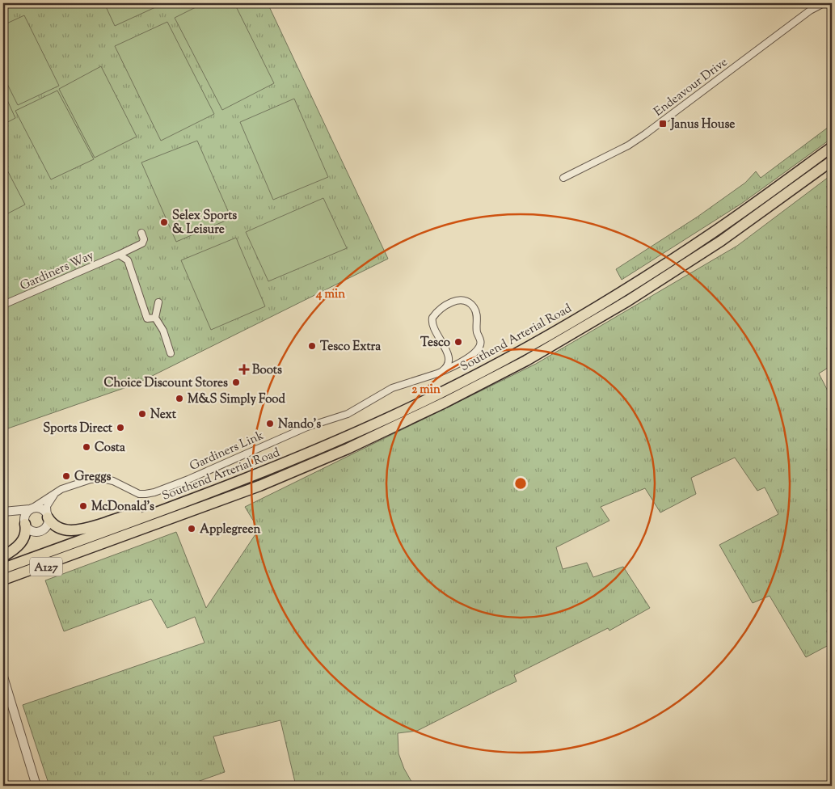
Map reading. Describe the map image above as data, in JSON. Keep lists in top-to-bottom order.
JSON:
{
  "streets": {
    "highway": ["Southend Arterial Road", "A127"],
    "street": ["Endeavour Drive", "Gardiners Way", "Gardiners Link"]
  },
  "crossings": [
    ["Southend Arterial Road", "A127"],
    ["Gardiners Link", "A127"]
  ],
  "places": {
    "transit": ["Janus House"],
    "other": [
      "Selex Sports & Leisure",
      "Tesco",
      "Tesco Extra",
      "Choice Discount Stores",
      "M&S Simply Food",
      "Next",
      "Nando's",
      "Sports Direct",
      "Costa",
      "Greggs",
      "McDonald's",
      "Applegreen"
    ],
    "health": ["Boots"]
  },
  "rings": ["4 min", "2 min"]
}
